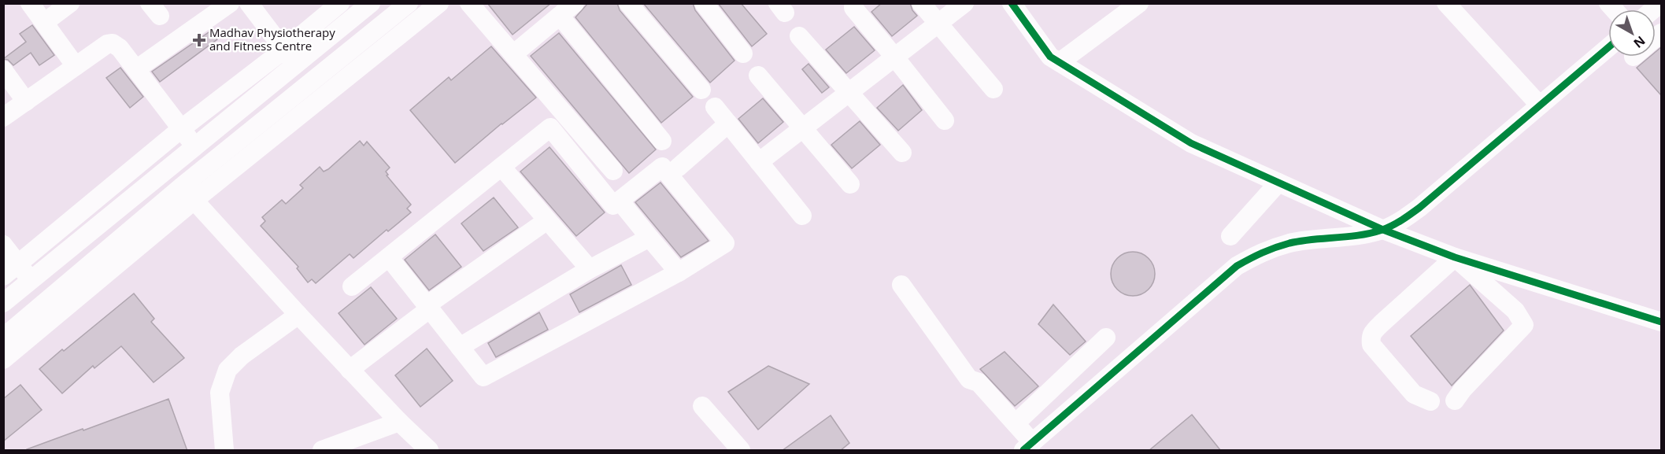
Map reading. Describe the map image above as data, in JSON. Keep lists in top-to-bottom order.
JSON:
{
  "places": {
    "health": ["Madhav Physiotherapy and Fitness Centre"]
  },
  "north": "bottom right"
}
